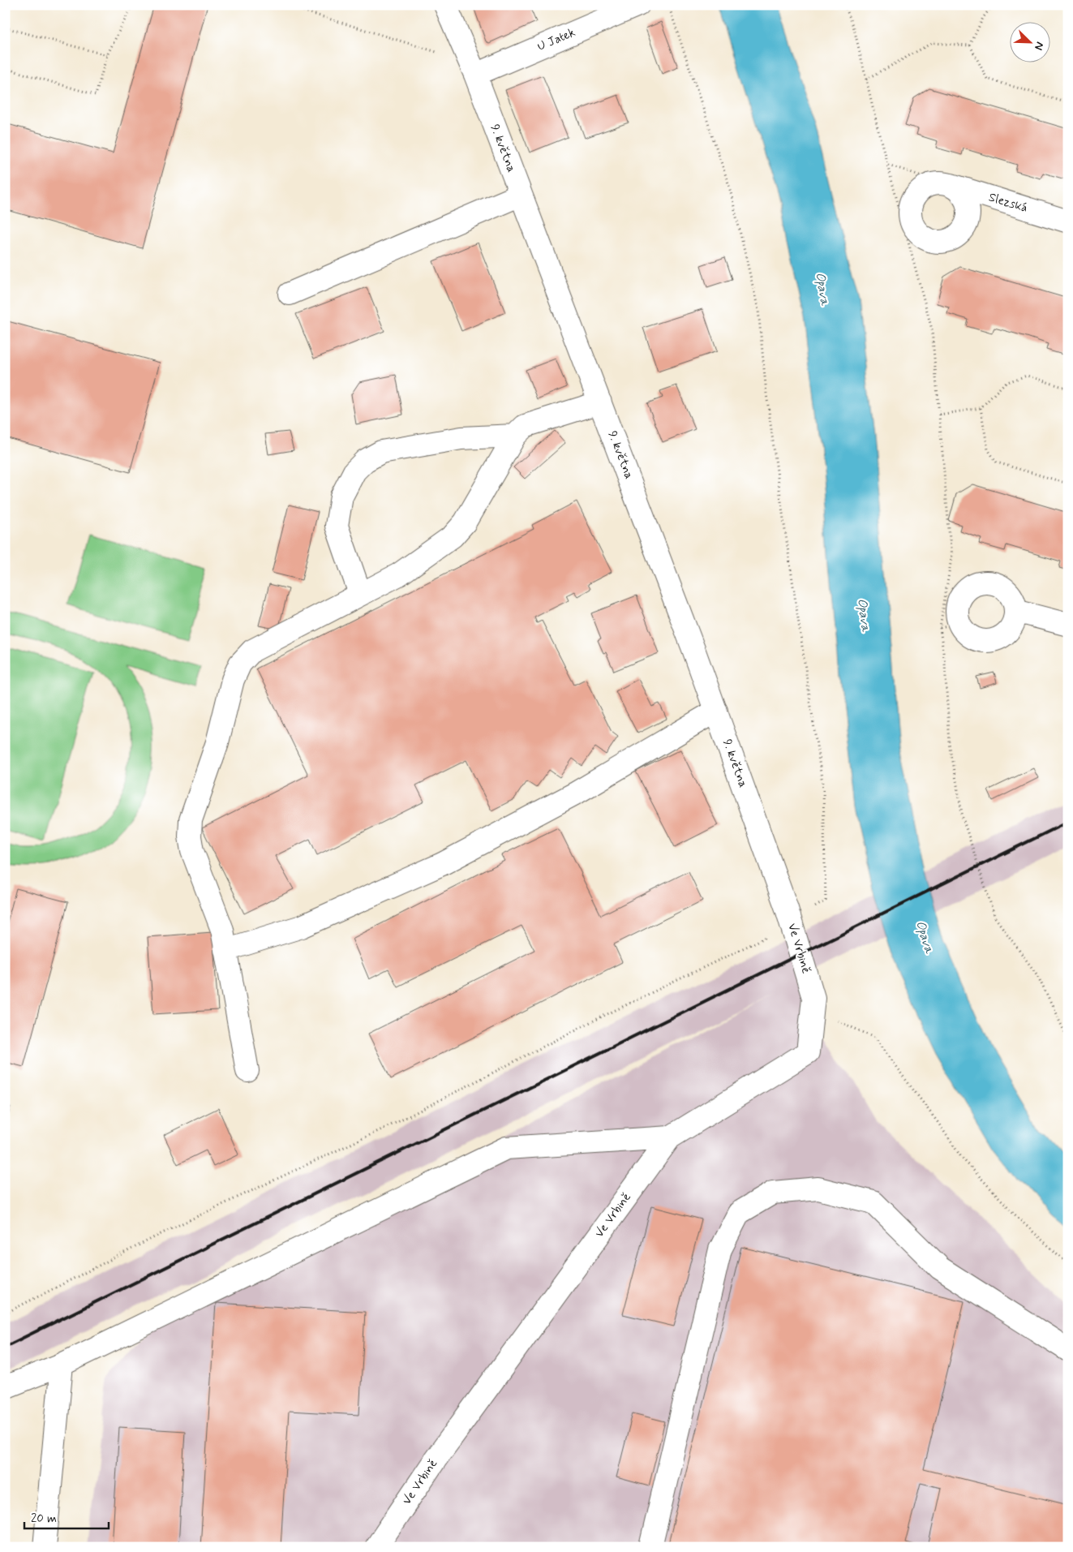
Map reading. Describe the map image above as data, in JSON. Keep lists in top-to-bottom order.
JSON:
{
  "streets": {
    "street": [
      "U Jatek",
      "9. května",
      "Slezská",
      "Ve Vrbině"
    ]
  },
  "crossings": [
    ["U Jatek", "9. května"],
    ["9. května", "Ve Vrbině"]
  ],
  "water": ["Opava"],
  "scale_bar": "20 m",
  "north": "bottom right"
}
